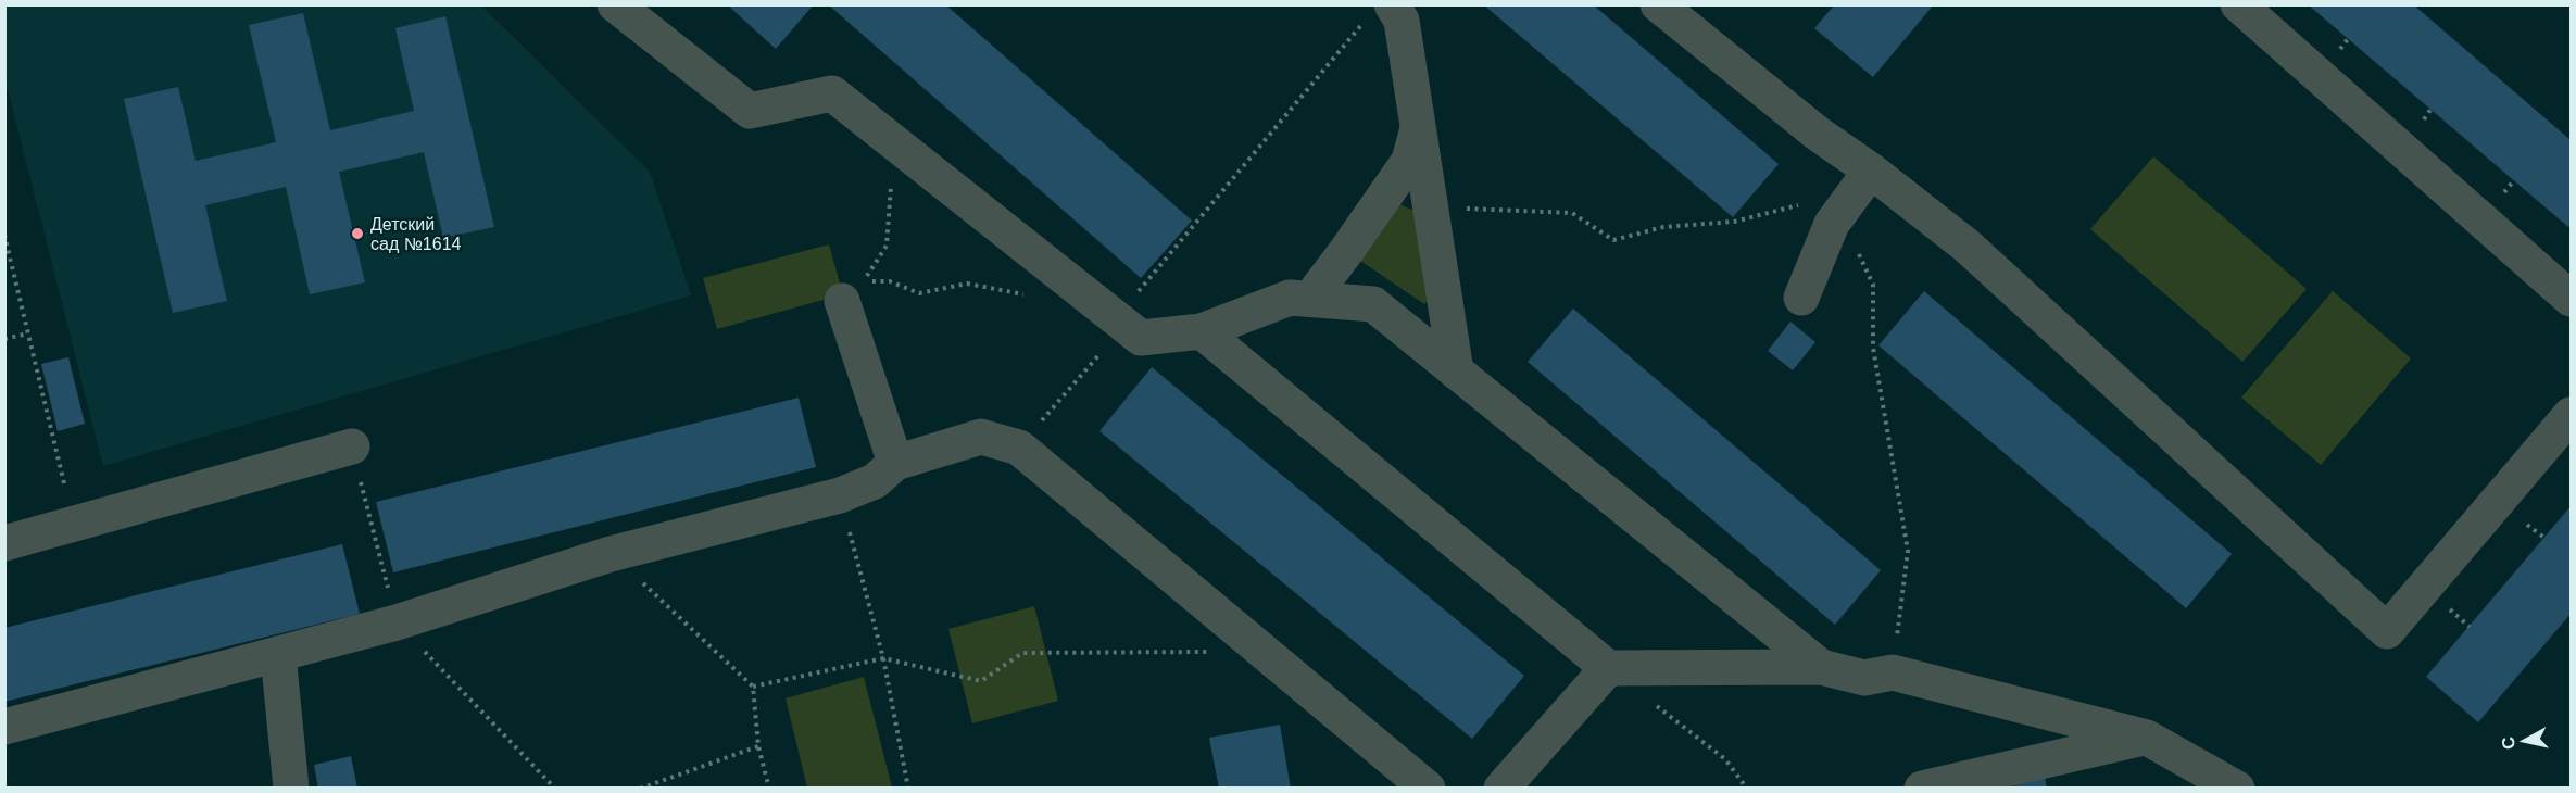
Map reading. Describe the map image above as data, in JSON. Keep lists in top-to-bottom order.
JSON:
{
  "places": ["Детский сад №1614"],
  "north": "left"
}
